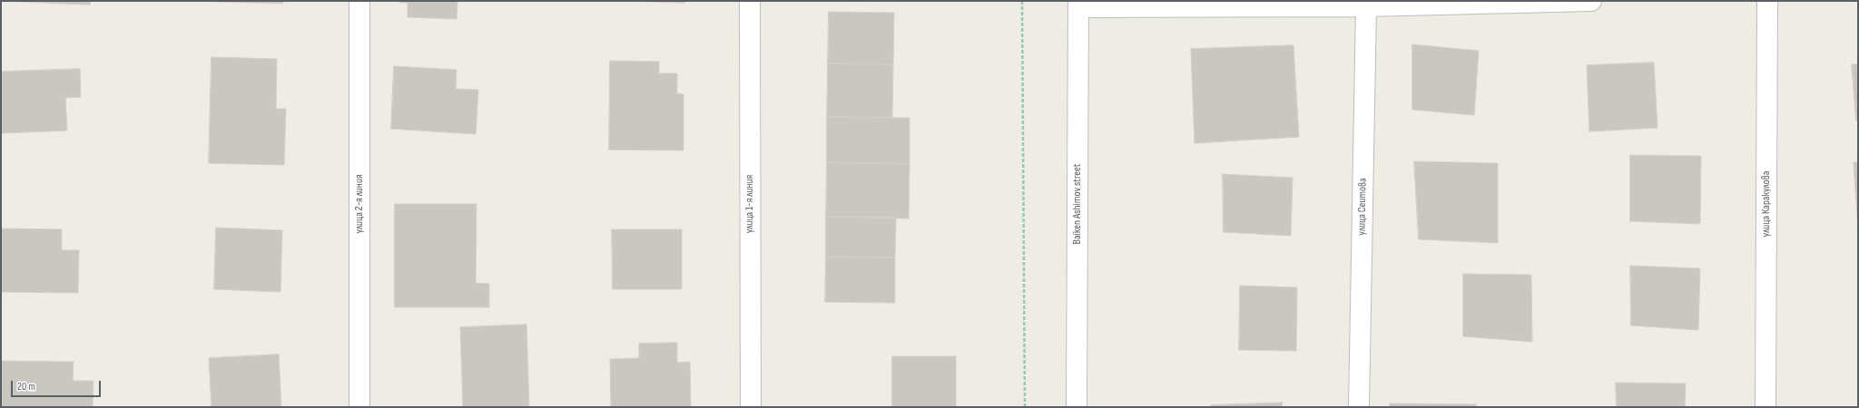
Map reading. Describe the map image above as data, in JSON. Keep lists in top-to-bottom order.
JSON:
{
  "streets": {
    "street": [
      "улица 2-я линия",
      "улица 1-я линия",
      "Baiken Ashimov street",
      "улица Каракулова",
      "улица Сеитова"
    ]
  },
  "scale_bar": "20 m"
}
